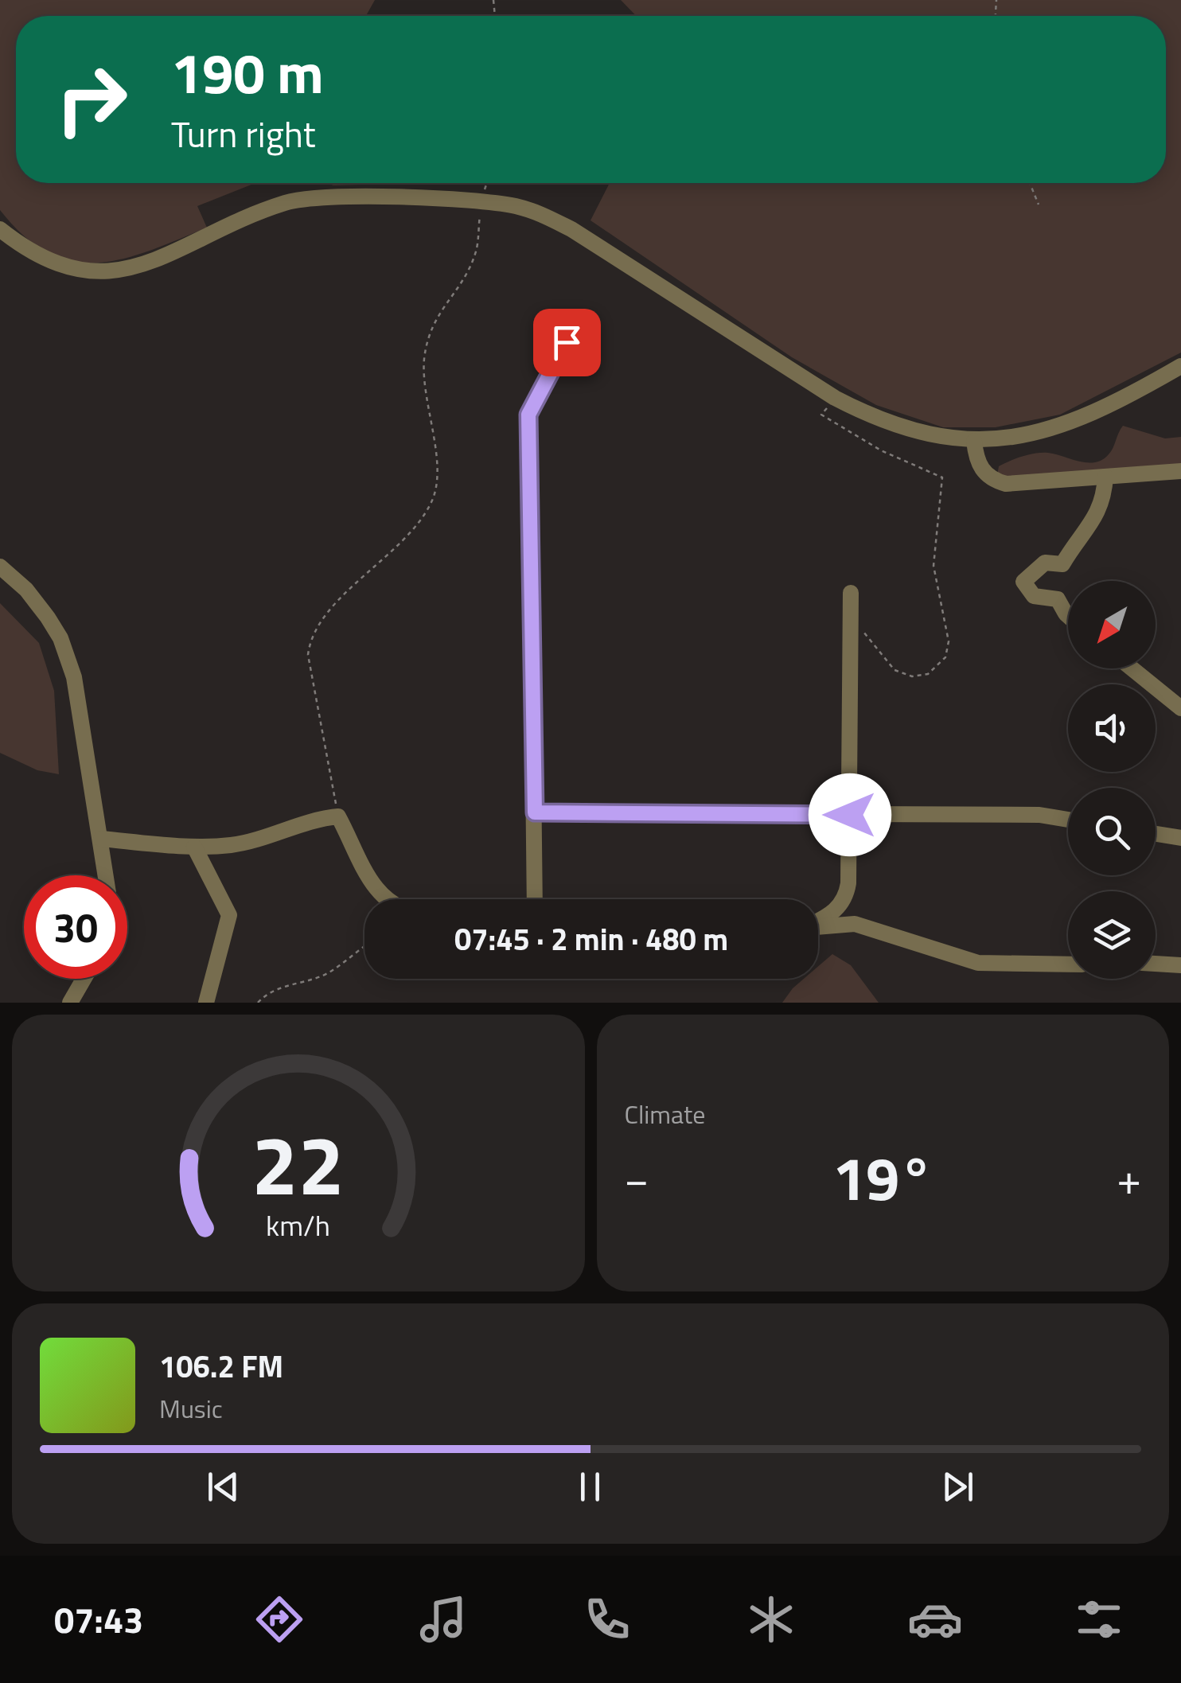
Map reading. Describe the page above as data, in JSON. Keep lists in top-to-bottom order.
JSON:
{
  "north": "bottom left",
  "page": {
    "turn": ["190 m", "Turn right"],
    "limit": "30",
    "trip": "07:45 · 2 min · 480 m",
    "tile": "Climate",
    "heat": ["−", "19°", "+"],
    "song": ["106.2 FM", "Music"],
    "tabs": "07:43",
    "gauge": ["22", "km/h"]
  }
}
